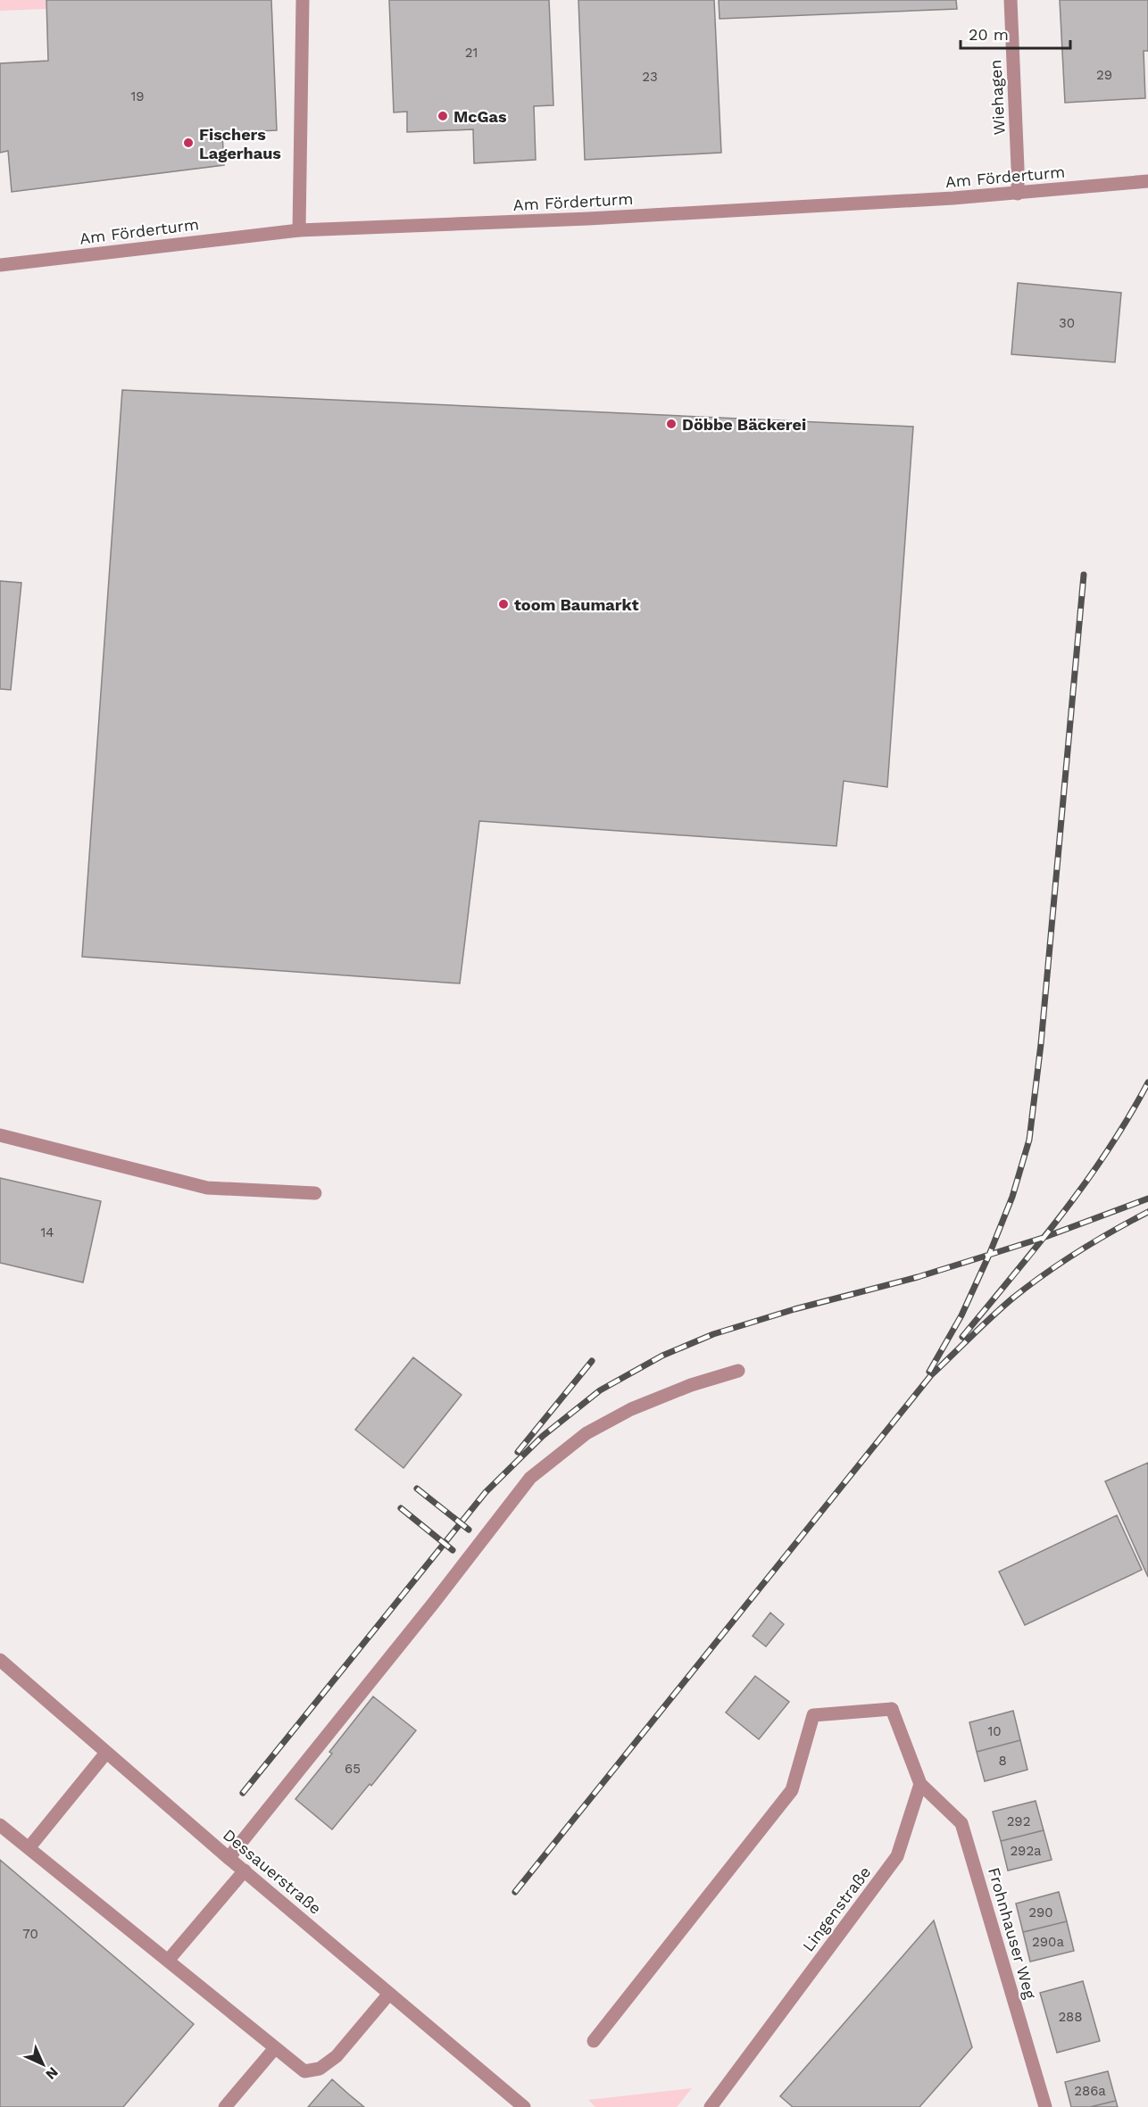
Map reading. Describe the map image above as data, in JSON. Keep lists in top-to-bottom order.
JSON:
{
  "streets": {
    "street": [
      "Wiehagen",
      "Am Förderturm",
      "Dessauerstraße",
      "Lingenstraße",
      "Frohnhauser Weg"
    ]
  },
  "crossings": [
    ["Wiehagen", "Am Förderturm"],
    ["Lingenstraße", "Frohnhauser Weg"]
  ],
  "places": [
    "McGas",
    "Fischers Lagerhaus",
    "Döbbe Bäckerei",
    "toom Baumarkt"
  ],
  "house_numbers": [
    "21",
    "29",
    "23",
    "19",
    "30",
    "14",
    "10",
    "8",
    "65",
    "292",
    "292a",
    "290",
    "70",
    "290a",
    "288",
    "286a"
  ],
  "scale_bar": "20 m",
  "north": "bottom right"
}
